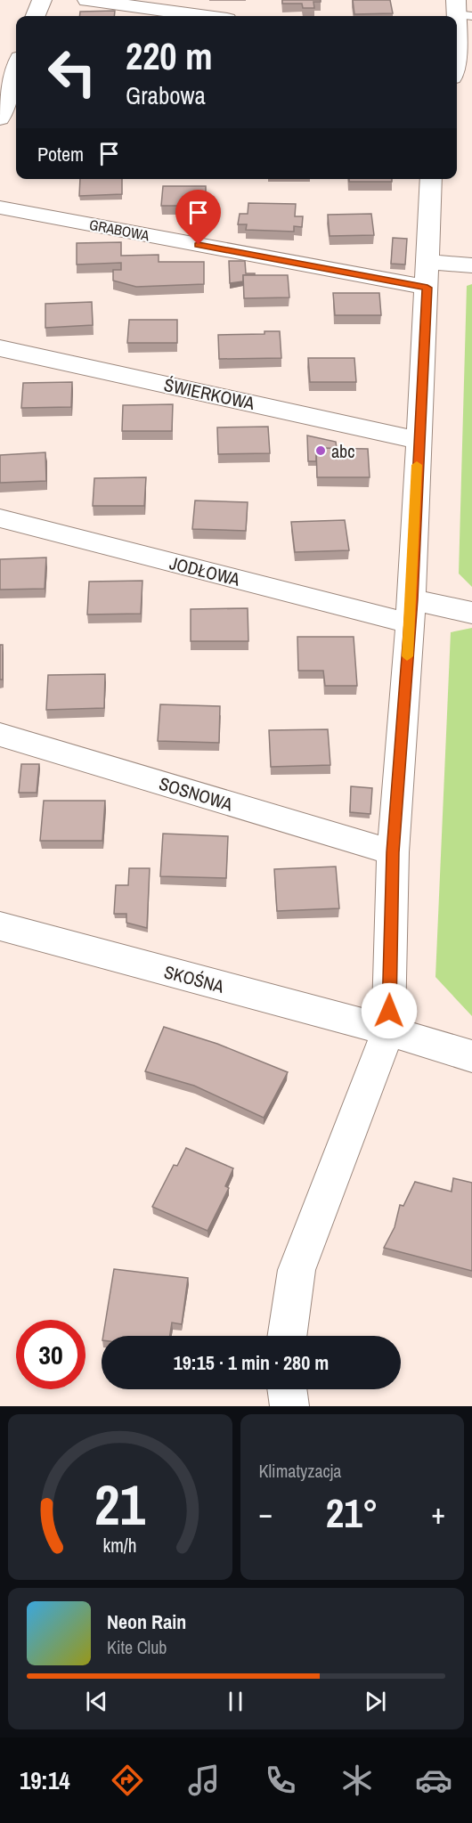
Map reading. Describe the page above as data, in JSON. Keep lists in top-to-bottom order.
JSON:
{
  "streets": {
    "street": [
      "GRABOWA",
      "ŚWIERKOWA",
      "JODŁOWA",
      "SOSNOWA",
      "SKOŚNA"
    ]
  },
  "places": ["abc"],
  "page": {
    "turn": ["220 m", "Grabowa"],
    "then": "Potem",
    "limit": "30",
    "trip": "19:15 · 1 min · 280 m",
    "tile": "Klimatyzacja",
    "heat": ["−", "21°", "+"],
    "song": ["Neon Rain", "Kite Club"],
    "tabs": "19:14",
    "gauge": ["21", "km/h"]
  }
}
